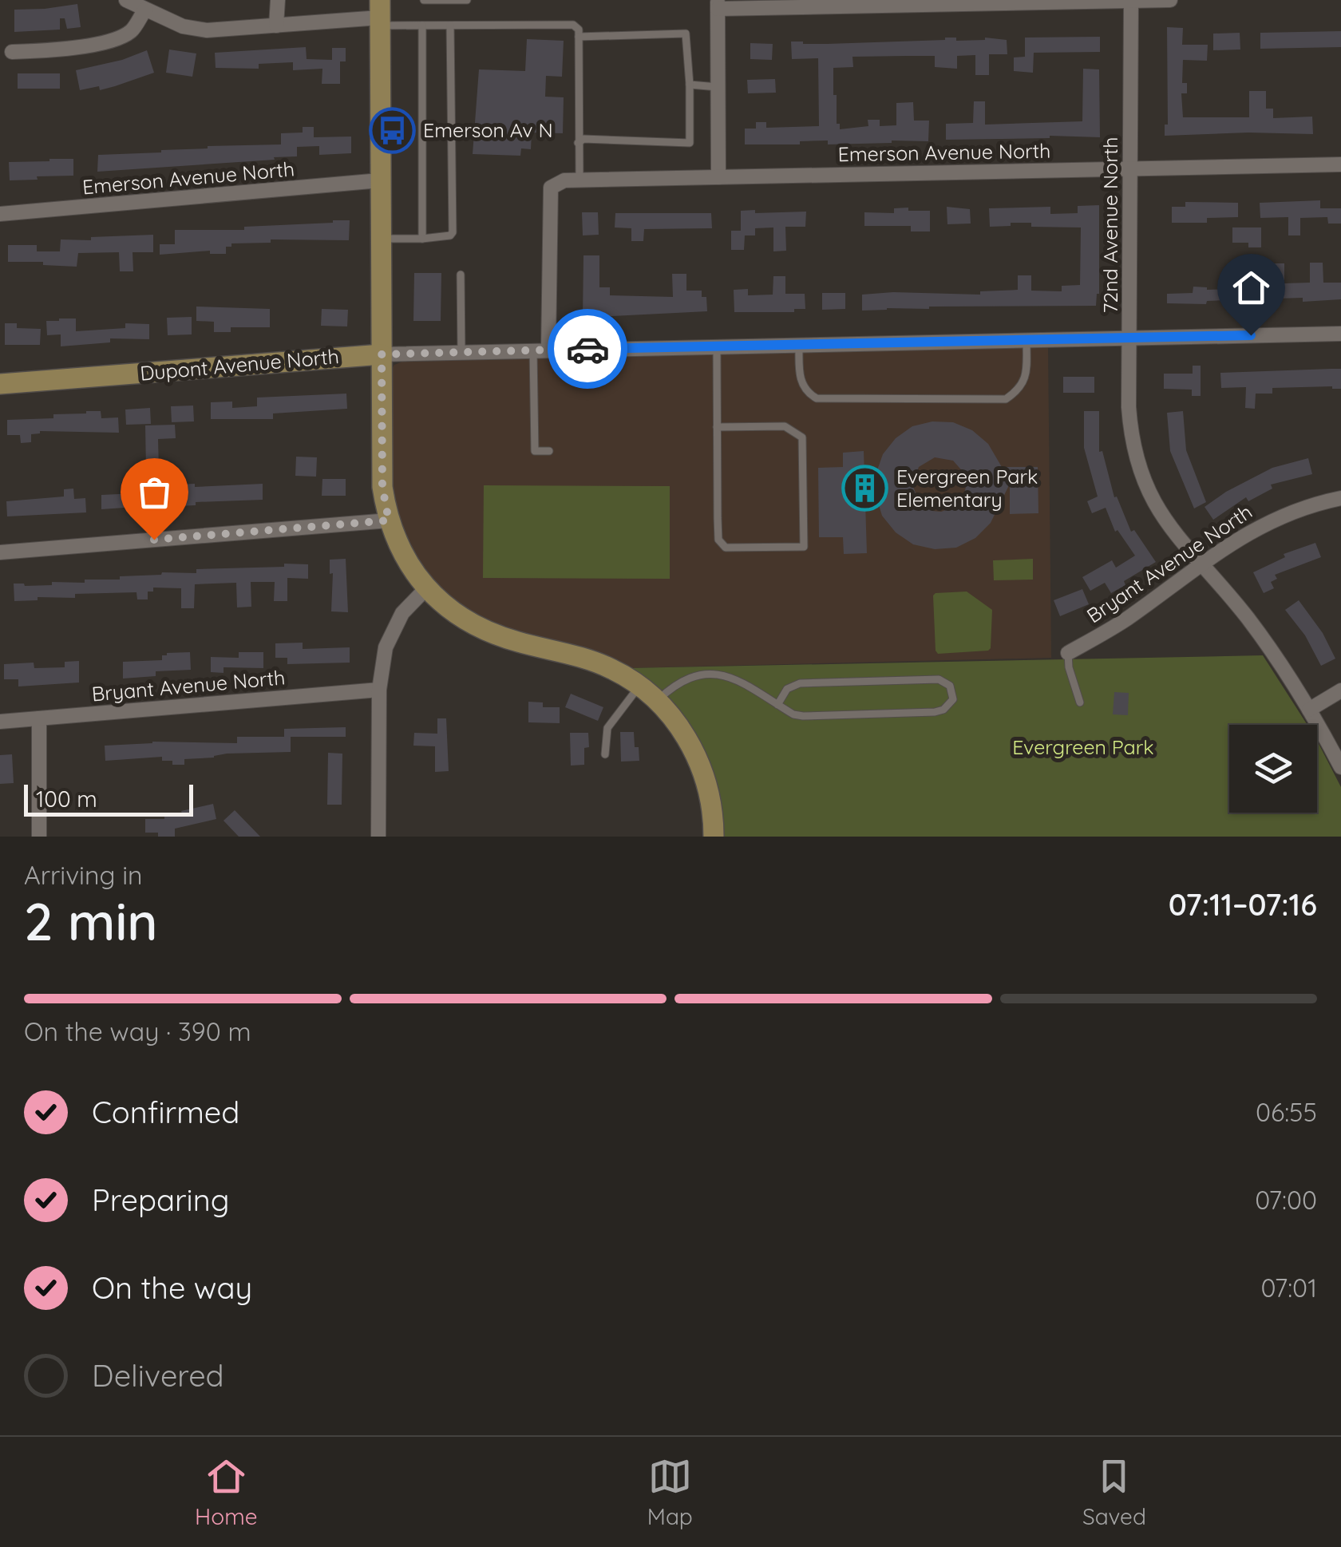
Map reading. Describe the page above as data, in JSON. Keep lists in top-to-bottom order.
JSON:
{
  "streets": {
    "street": [
      "Emerson Avenue North",
      "72nd Avenue North",
      "Dupont Avenue North",
      "Bryant Avenue North"
    ]
  },
  "crossings": [
    ["Emerson Avenue North", "72nd Avenue North"],
    ["Emerson Avenue North", "Dupont Avenue North"],
    ["72nd Avenue North", "Dupont Avenue North"],
    ["72nd Avenue North", "Bryant Avenue North"]
  ],
  "parks": ["Evergreen Park"],
  "places": {
    "bus stop": ["Emerson Av N"],
    "building": ["Evergreen Park Elementary"]
  },
  "scale_bar": "100 m",
  "page": {
    "scale": "100 m",
    "heading": ["2 min", "Arriving in", "07:11–07:16"],
    "bar": "On the way · 390 m",
    "list": [
      ["Confirmed", "06:55"],
      ["Preparing", "07:00"],
      ["On the way", "07:01"],
      "Delivered"
    ],
    "tabs": ["Home", "Map", "Saved"]
  }
}
